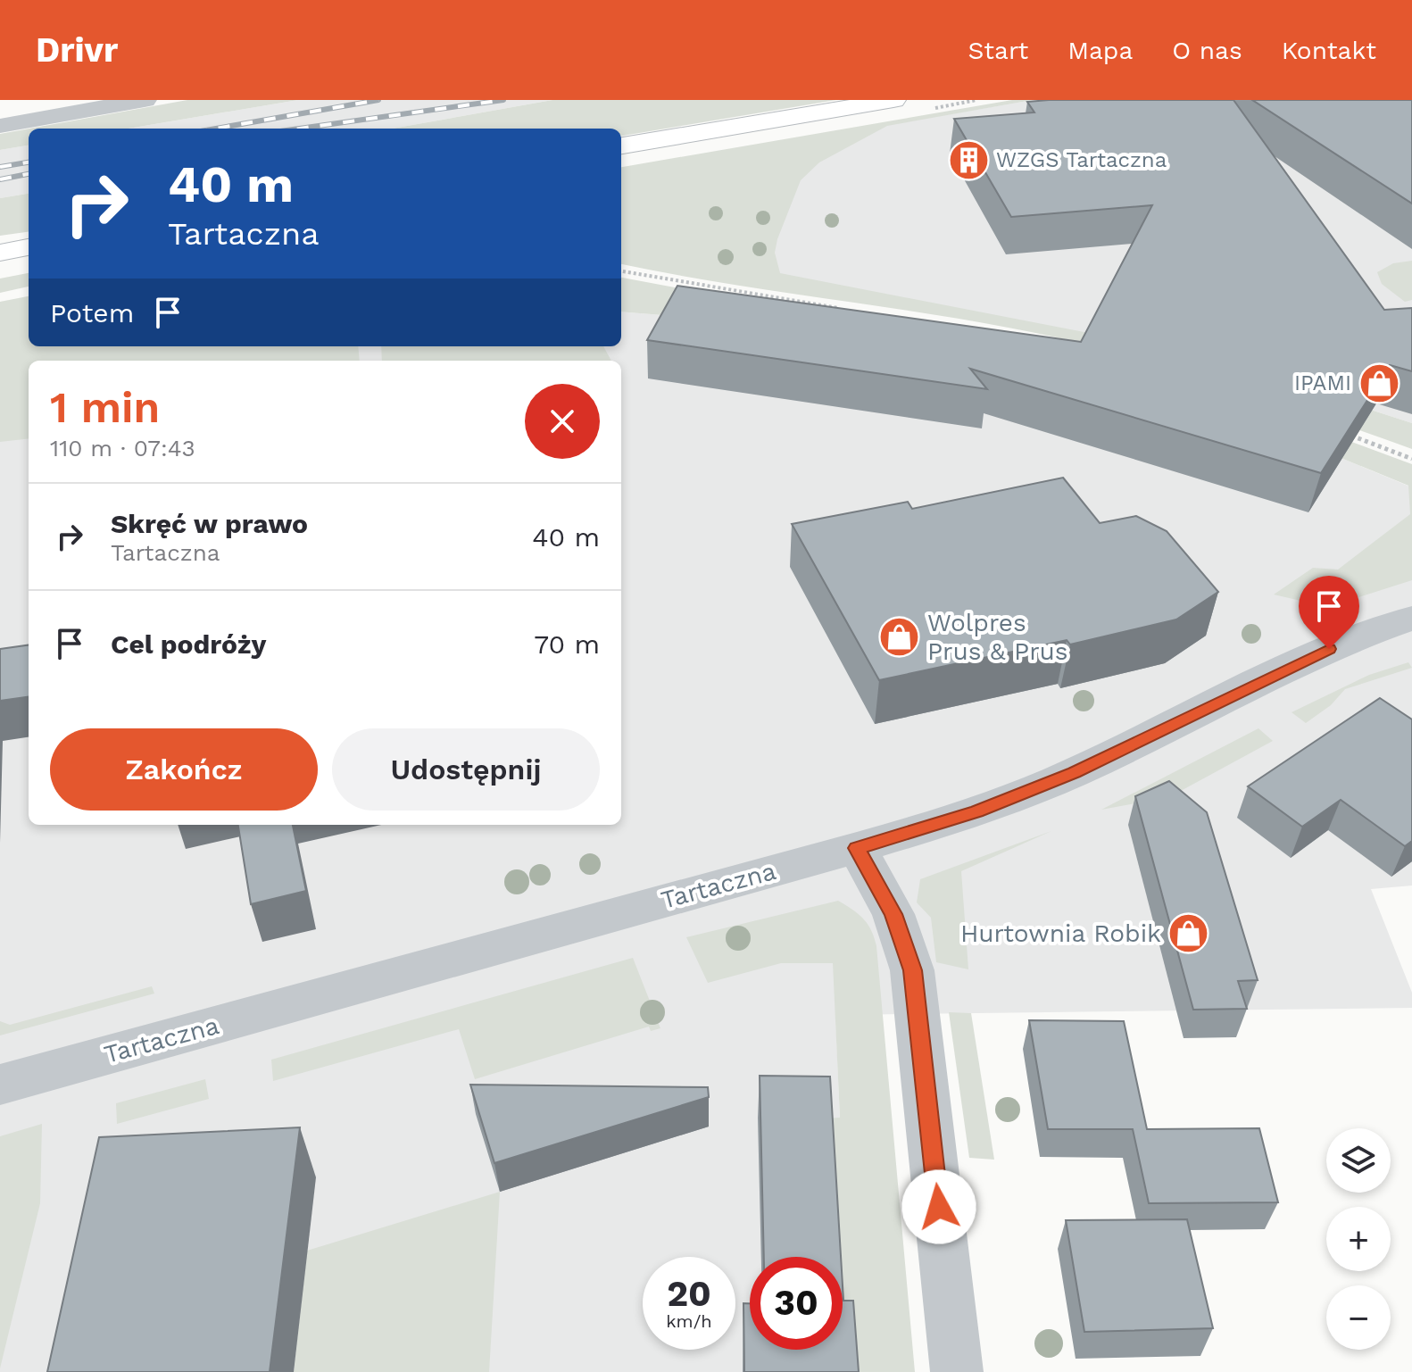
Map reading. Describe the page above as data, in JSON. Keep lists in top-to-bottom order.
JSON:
{
  "streets": {
    "street": ["Tartaczna"]
  },
  "places": {
    "building": ["WZGS Tartaczna"],
    "shop": ["IPAMI", "Wolpres Prus & Prus", "Hurtownia Robik"]
  },
  "page": {
    "header": "Drivr",
    "nav": [
      "Start",
      "Mapa",
      "O nas",
      "Kontakt"
    ],
    "turn": ["40 m", "Tartaczna"],
    "then": "Potem",
    "heading": ["1 min", "110 m · 07:43"],
    "list": [
      {
        "name": "Skręć w prawo",
        "note": "Tartaczna",
        "value": "40 m"
      },
      {
        "name": "Cel podróży",
        "value": "70 m"
      }
    ],
    "buttons": ["Zakończ", "Udostępnij"],
    "map_buttons": ["+", "−"],
    "speed": "20 km/h",
    "limit": "30"
  }
}
